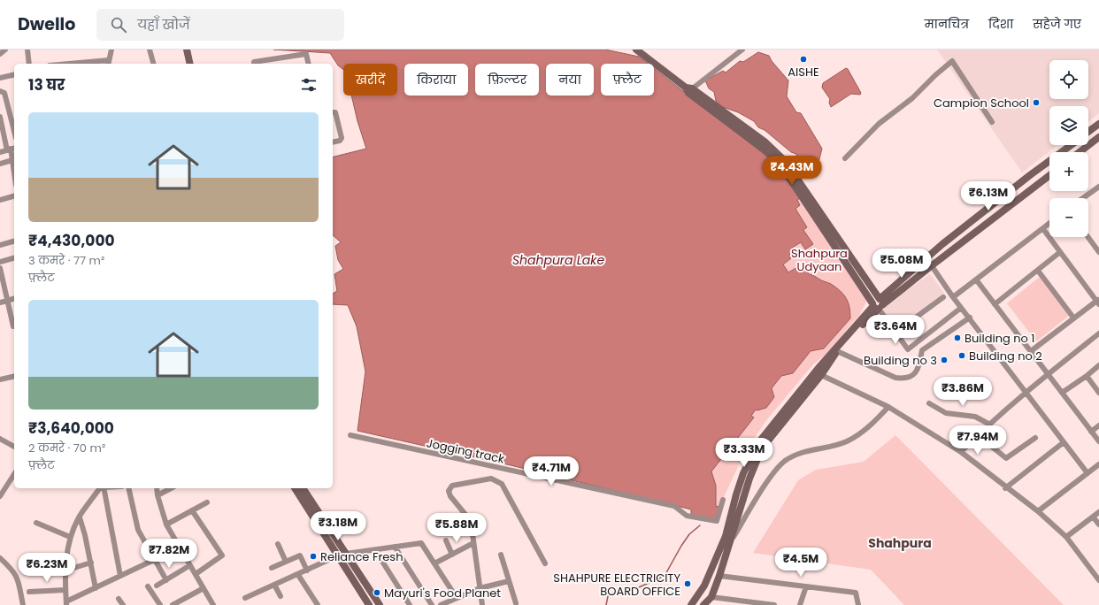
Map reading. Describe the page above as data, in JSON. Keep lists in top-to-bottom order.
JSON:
{
  "streets": {
    "street": ["Jogging track"]
  },
  "districts": ["Shahpura"],
  "water": ["Shahpura Lake"],
  "parks": ["Shahpura Udyaan"],
  "places": [
    "AISHE",
    "Campion School",
    "Building no 1",
    "Building no 2",
    "Building no 3",
    "Reliance Fresh",
    "SHAHPURE ELECTRICITY BOARD OFFICE",
    "Mayuri's Food Planet"
  ],
  "page": {
    "header": "Dwello",
    "search": "यहाँ खोजें",
    "nav": ["मानचित्र", "दिशा", "सहेजे गए"],
    "map_buttons": ["+", "−"],
    "chip": [
      "खरीदें",
      "किराया",
      "फ़िल्टर",
      "नया",
      "फ़्लैट"
    ],
    "heading": "13 घर",
    "list": [
      {
        "name": "₹4,430,000",
        "note": "3 कमरे · 77 m² · फ़्लैट"
      },
      {
        "name": "₹3,640,000",
        "note": "2 कमरे · 70 m² · फ़्लैट"
      }
    ],
    "price": [
      "₹4.43M",
      "₹6.13M",
      "₹5.08M",
      "₹3.64M",
      "₹3.86M",
      "₹7.94M",
      "₹3.33M",
      "₹4.71M",
      "₹3.18M",
      "₹5.88M",
      "₹7.82M",
      "₹4.5M",
      "₹6.23M"
    ]
  }
}
